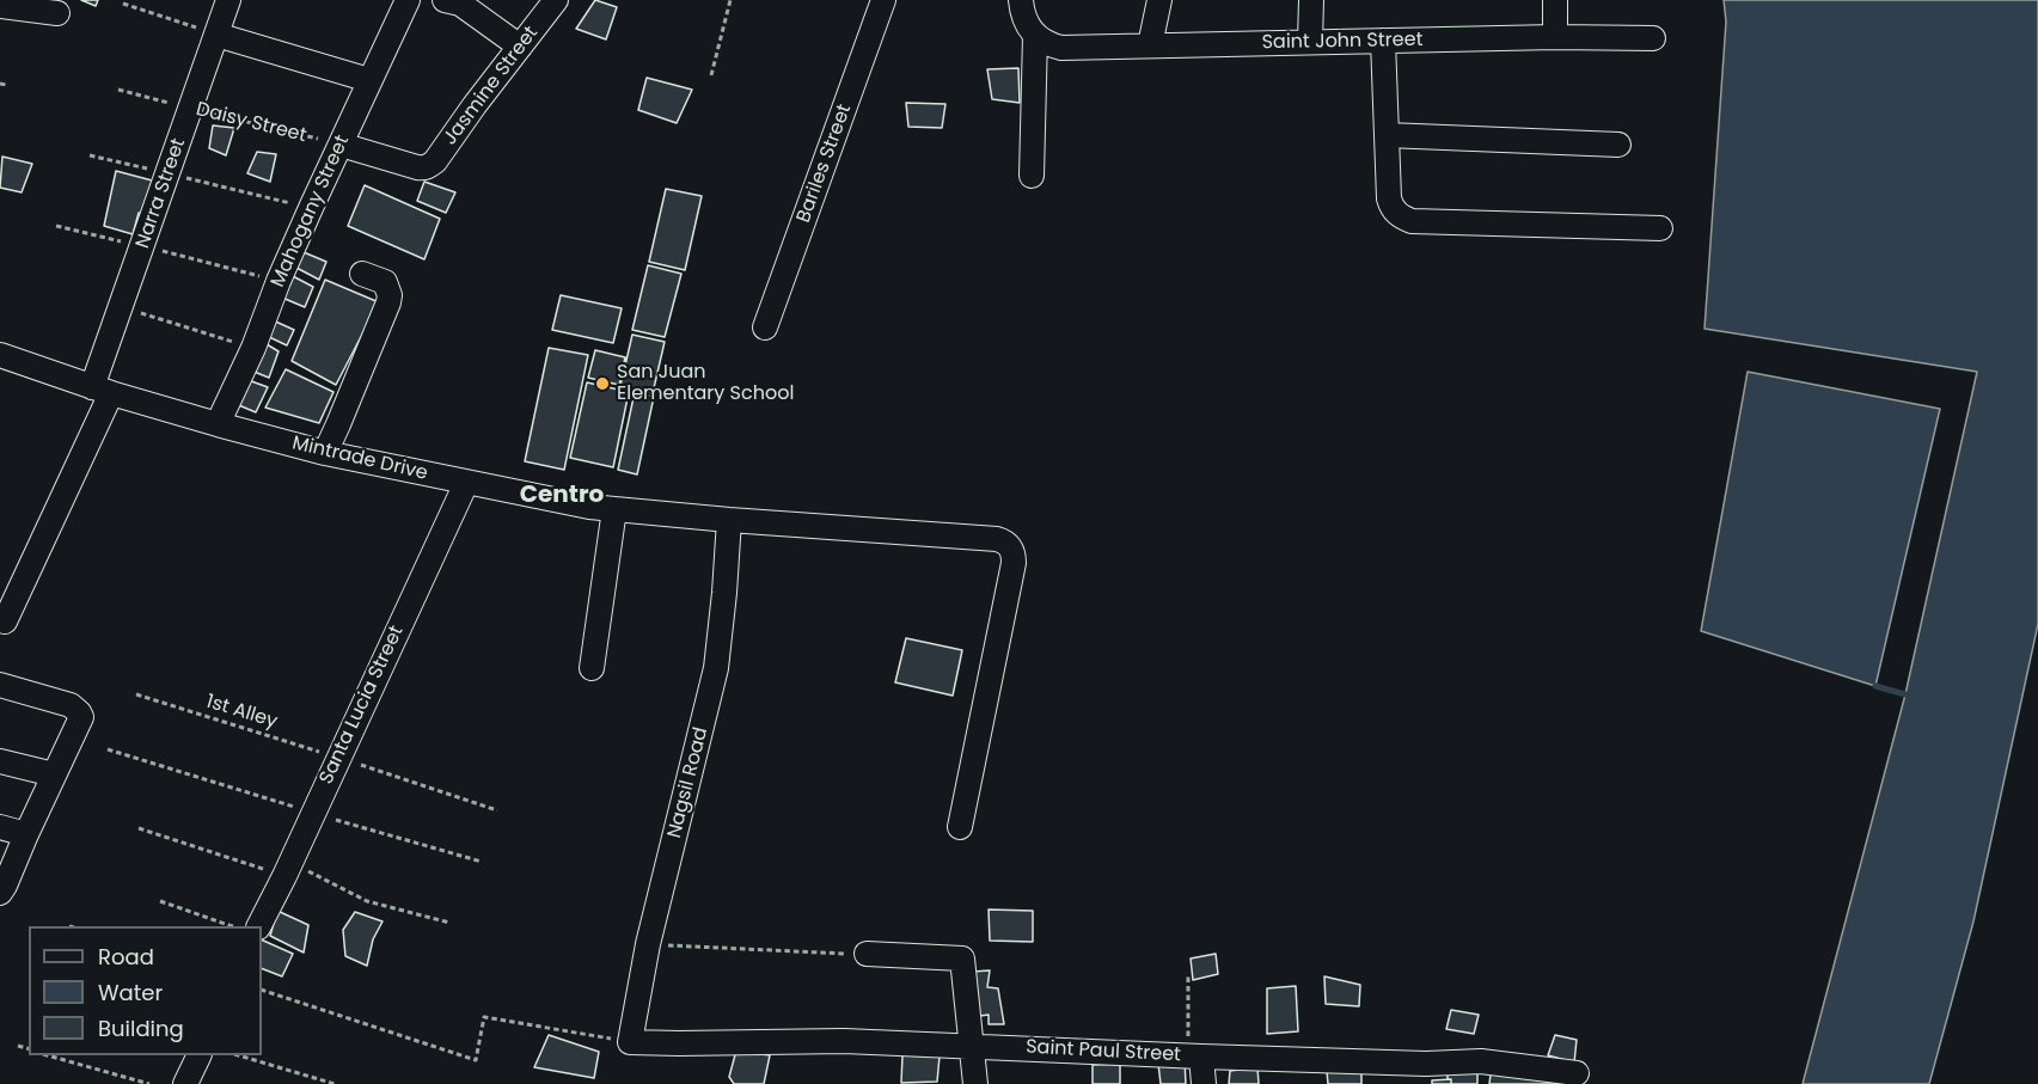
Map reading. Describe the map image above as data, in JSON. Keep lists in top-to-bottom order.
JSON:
{
  "streets": {
    "street": [
      "Saint John Street",
      "Jasmine Street",
      "Bariles Street",
      "Narra Street",
      "Mahogany Street",
      "Mintrade Drive",
      "Santa Lucia Street",
      "Nagsil Road",
      "Saint Paul Street"
    ],
    "path": ["Daisy Street", "1st Alley"]
  },
  "crossings": [
    ["Jasmine Street", "Daisy Street"],
    ["Jasmine Street", "Mahogany Street"],
    ["Daisy Street", "Narra Street"],
    ["Daisy Street", "Mahogany Street"],
    ["Narra Street", "Mintrade Drive"],
    ["Mahogany Street", "Mintrade Drive"],
    ["Mintrade Drive", "Santa Lucia Street"],
    ["Mintrade Drive", "Nagsil Road"],
    ["Santa Lucia Street", "1st Alley"],
    ["Nagsil Road", "Saint Paul Street"]
  ],
  "districts": ["Centro"],
  "places": ["San Juan Elementary School"],
  "legend": ["Road", "Water", "Building"]
}
